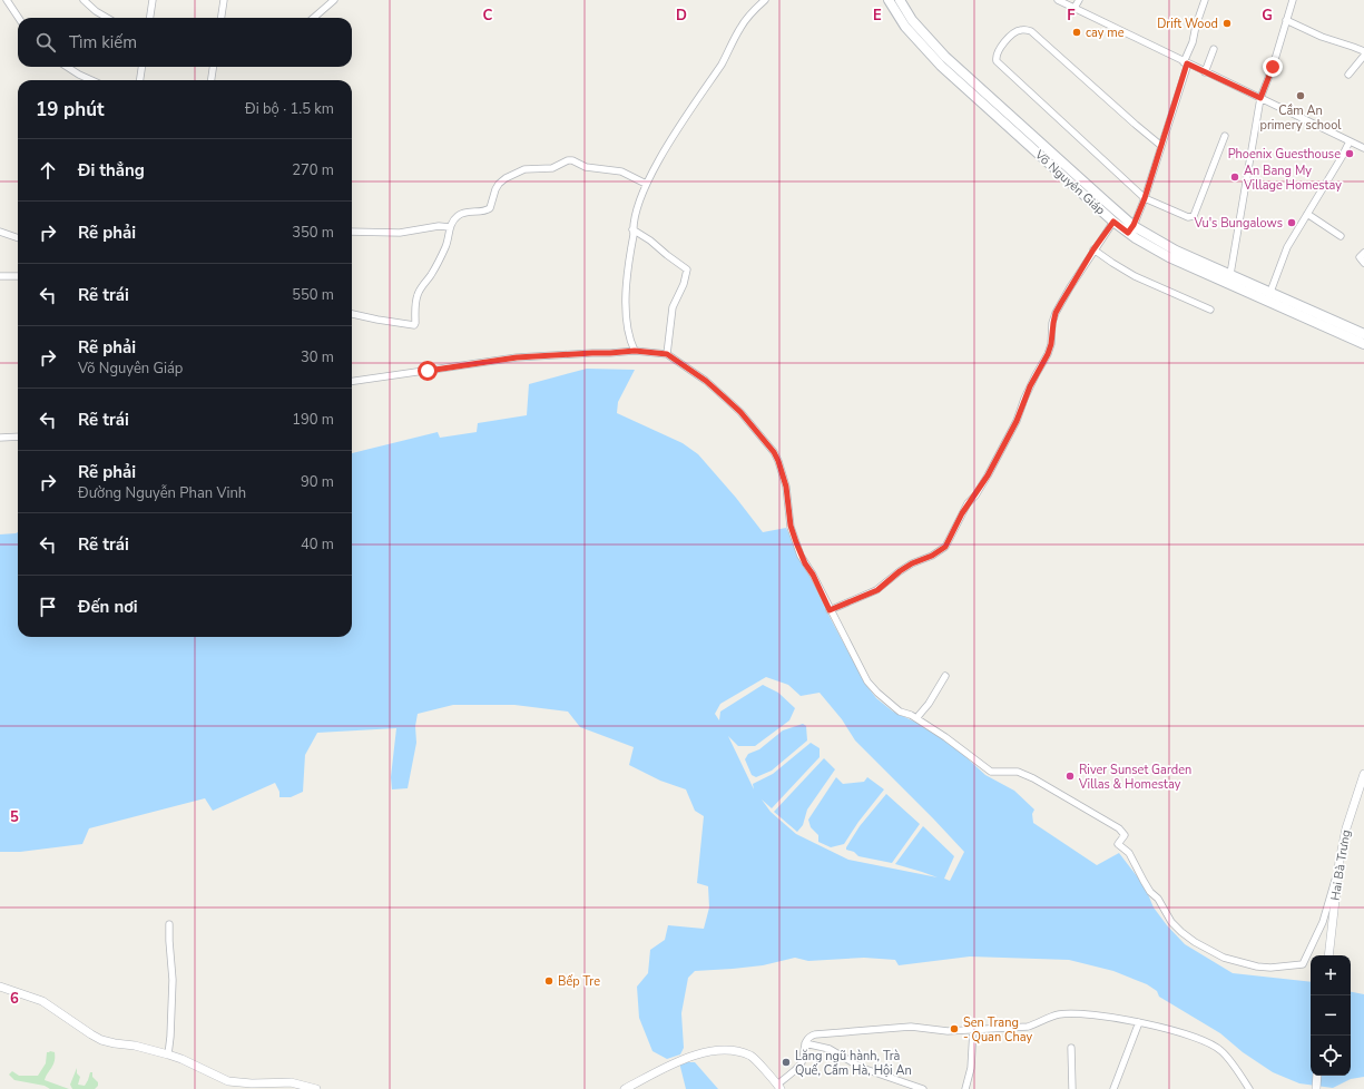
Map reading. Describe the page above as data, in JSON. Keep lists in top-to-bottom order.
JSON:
{
  "streets": {
    "main road": ["Võ Nguyên Giáp"],
    "street": ["Hai Bà Trưng"]
  },
  "places": [
    "Drift Wood",
    "cay me",
    "Cầm An primery school",
    "Phoenix Guesthouse",
    "An Bang My Village Homestay",
    "Vu's Bungalows",
    "River Sunset Garden Villas & Homestay",
    "Bếp Tre",
    "Sen Trang - Quan Chay",
    "Lăng ngũ hành, Trà Quế, Cẩm Hà, Hội An"
  ],
  "page": {
    "search": "Tìm kiếm",
    "heading": ["19 phút", "Đi bộ · 1.5 km"],
    "list": [
      ["Đi thẳng", "270 m"],
      ["Rẽ phải", "350 m"],
      ["Rẽ trái", "550 m"],
      ["Rẽ phải", "Võ Nguyên Giáp", "30 m"],
      ["Rẽ trái", "190 m"],
      ["Rẽ phải", "Đường Nguyễn Phan Vinh", "90 m"],
      ["Rẽ trái", "40 m"],
      "Đến nơi"
    ],
    "map_buttons": ["+", "−"]
  },
  "grid": {
    "columns": [
      "C",
      "D",
      "E",
      "F",
      "G"
    ],
    "rows": ["5", "6"]
  }
}
